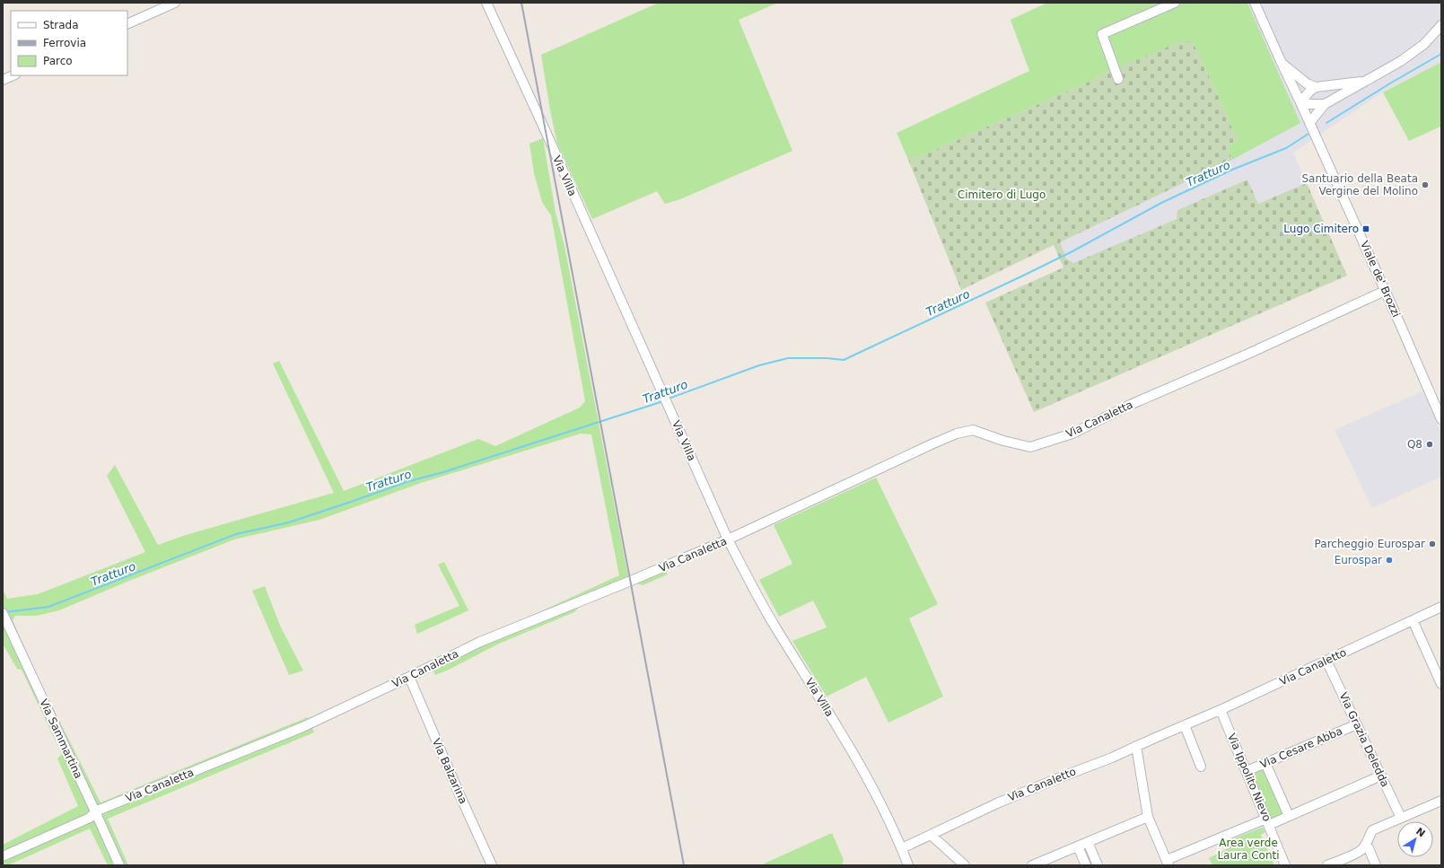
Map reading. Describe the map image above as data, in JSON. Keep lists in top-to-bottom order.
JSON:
{
  "streets": {
    "street": [
      "Via Villa",
      "Viale de' Brozzi",
      "Via Canaletta",
      "Via Canaletto",
      "Via Sammartina",
      "Via Grazia Deledda",
      "Via Cesare Abba",
      "Via Balzarina",
      "Via Ippolito Nievo"
    ]
  },
  "crossings": [
    ["Via Villa", "Via Canaletta"],
    ["Via Villa", "Via Canaletto"],
    ["Viale de' Brozzi", "Via Canaletta"],
    ["Via Canaletta", "Via Sammartina"],
    ["Via Canaletta", "Via Balzarina"],
    ["Via Canaletto", "Via Grazia Deledda"],
    ["Via Canaletto", "Via Ippolito Nievo"],
    ["Via Grazia Deledda", "Via Cesare Abba"],
    ["Via Cesare Abba", "Via Ippolito Nievo"]
  ],
  "water": ["Tratturo"],
  "parks": ["Cimitero di Lugo", "Area verde Laura Conti"],
  "places": {
    "other": [
      "Santuario della Beata Vergine del Molino",
      "Q8",
      "Parcheggio Eurospar",
      "Eurospar"
    ],
    "transit": ["Lugo Cimitero"]
  },
  "legend": ["Strada", "Ferrovia", "Parco"],
  "north": "top right"
}
